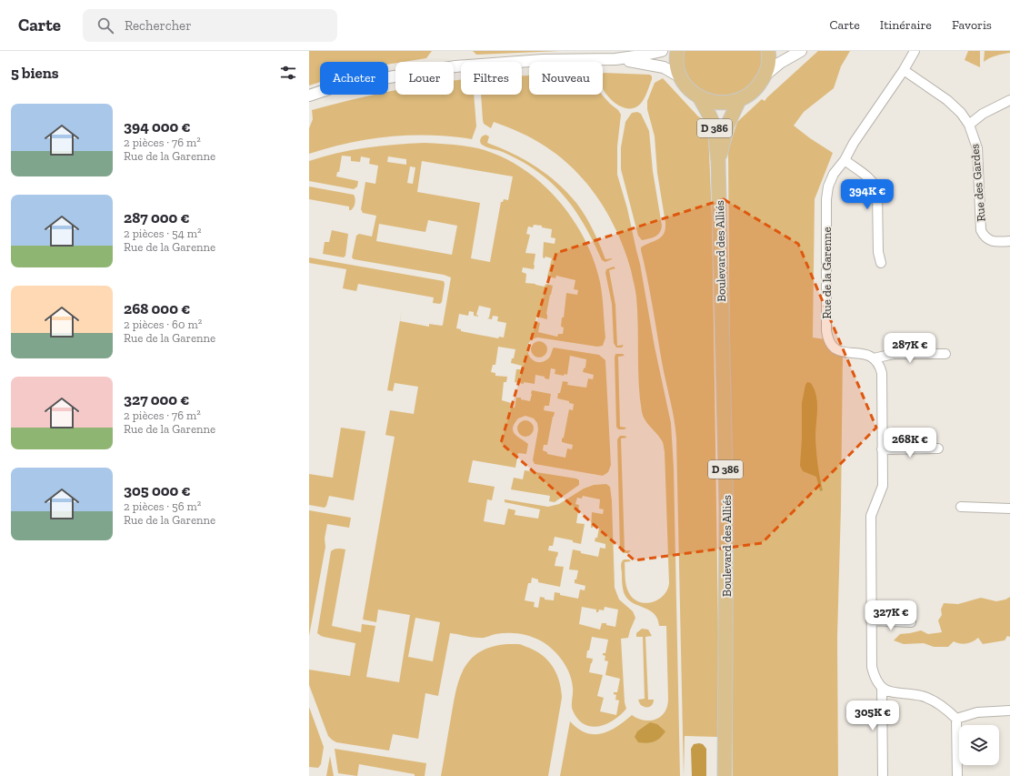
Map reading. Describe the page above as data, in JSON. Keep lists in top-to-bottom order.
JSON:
{
  "streets": {
    "main road": ["D 386", "Boulevard des Alliés"],
    "street": ["Rue des Gardes", "Rue de la Garenne"]
  },
  "crossings": [
    ["Rue des Gardes", "Rue de la Garenne"]
  ],
  "page": {
    "header": "Carte",
    "search": "Rechercher",
    "nav": ["Carte", "Itinéraire", "Favoris"],
    "heading": "5 biens",
    "chip": [
      "Acheter",
      "Louer",
      "Filtres",
      "Nouveau"
    ],
    "list": [
      {
        "name": "394 000 €",
        "note": "2 pièces · 76 m² · Rue de la Garenne"
      },
      {
        "name": "287 000 €",
        "note": "2 pièces · 54 m² · Rue de la Garenne"
      },
      {
        "name": "268 000 €",
        "note": "2 pièces · 60 m² · Rue de la Garenne"
      },
      {
        "name": "327 000 €",
        "note": "2 pièces · 76 m² · Rue de la Garenne"
      },
      {
        "name": "305 000 €",
        "note": "2 pièces · 56 m² · Rue de la Garenne"
      }
    ],
    "price": [
      "394K €",
      "287K €",
      "268K €",
      "327K €",
      "305K €"
    ]
  }
}
